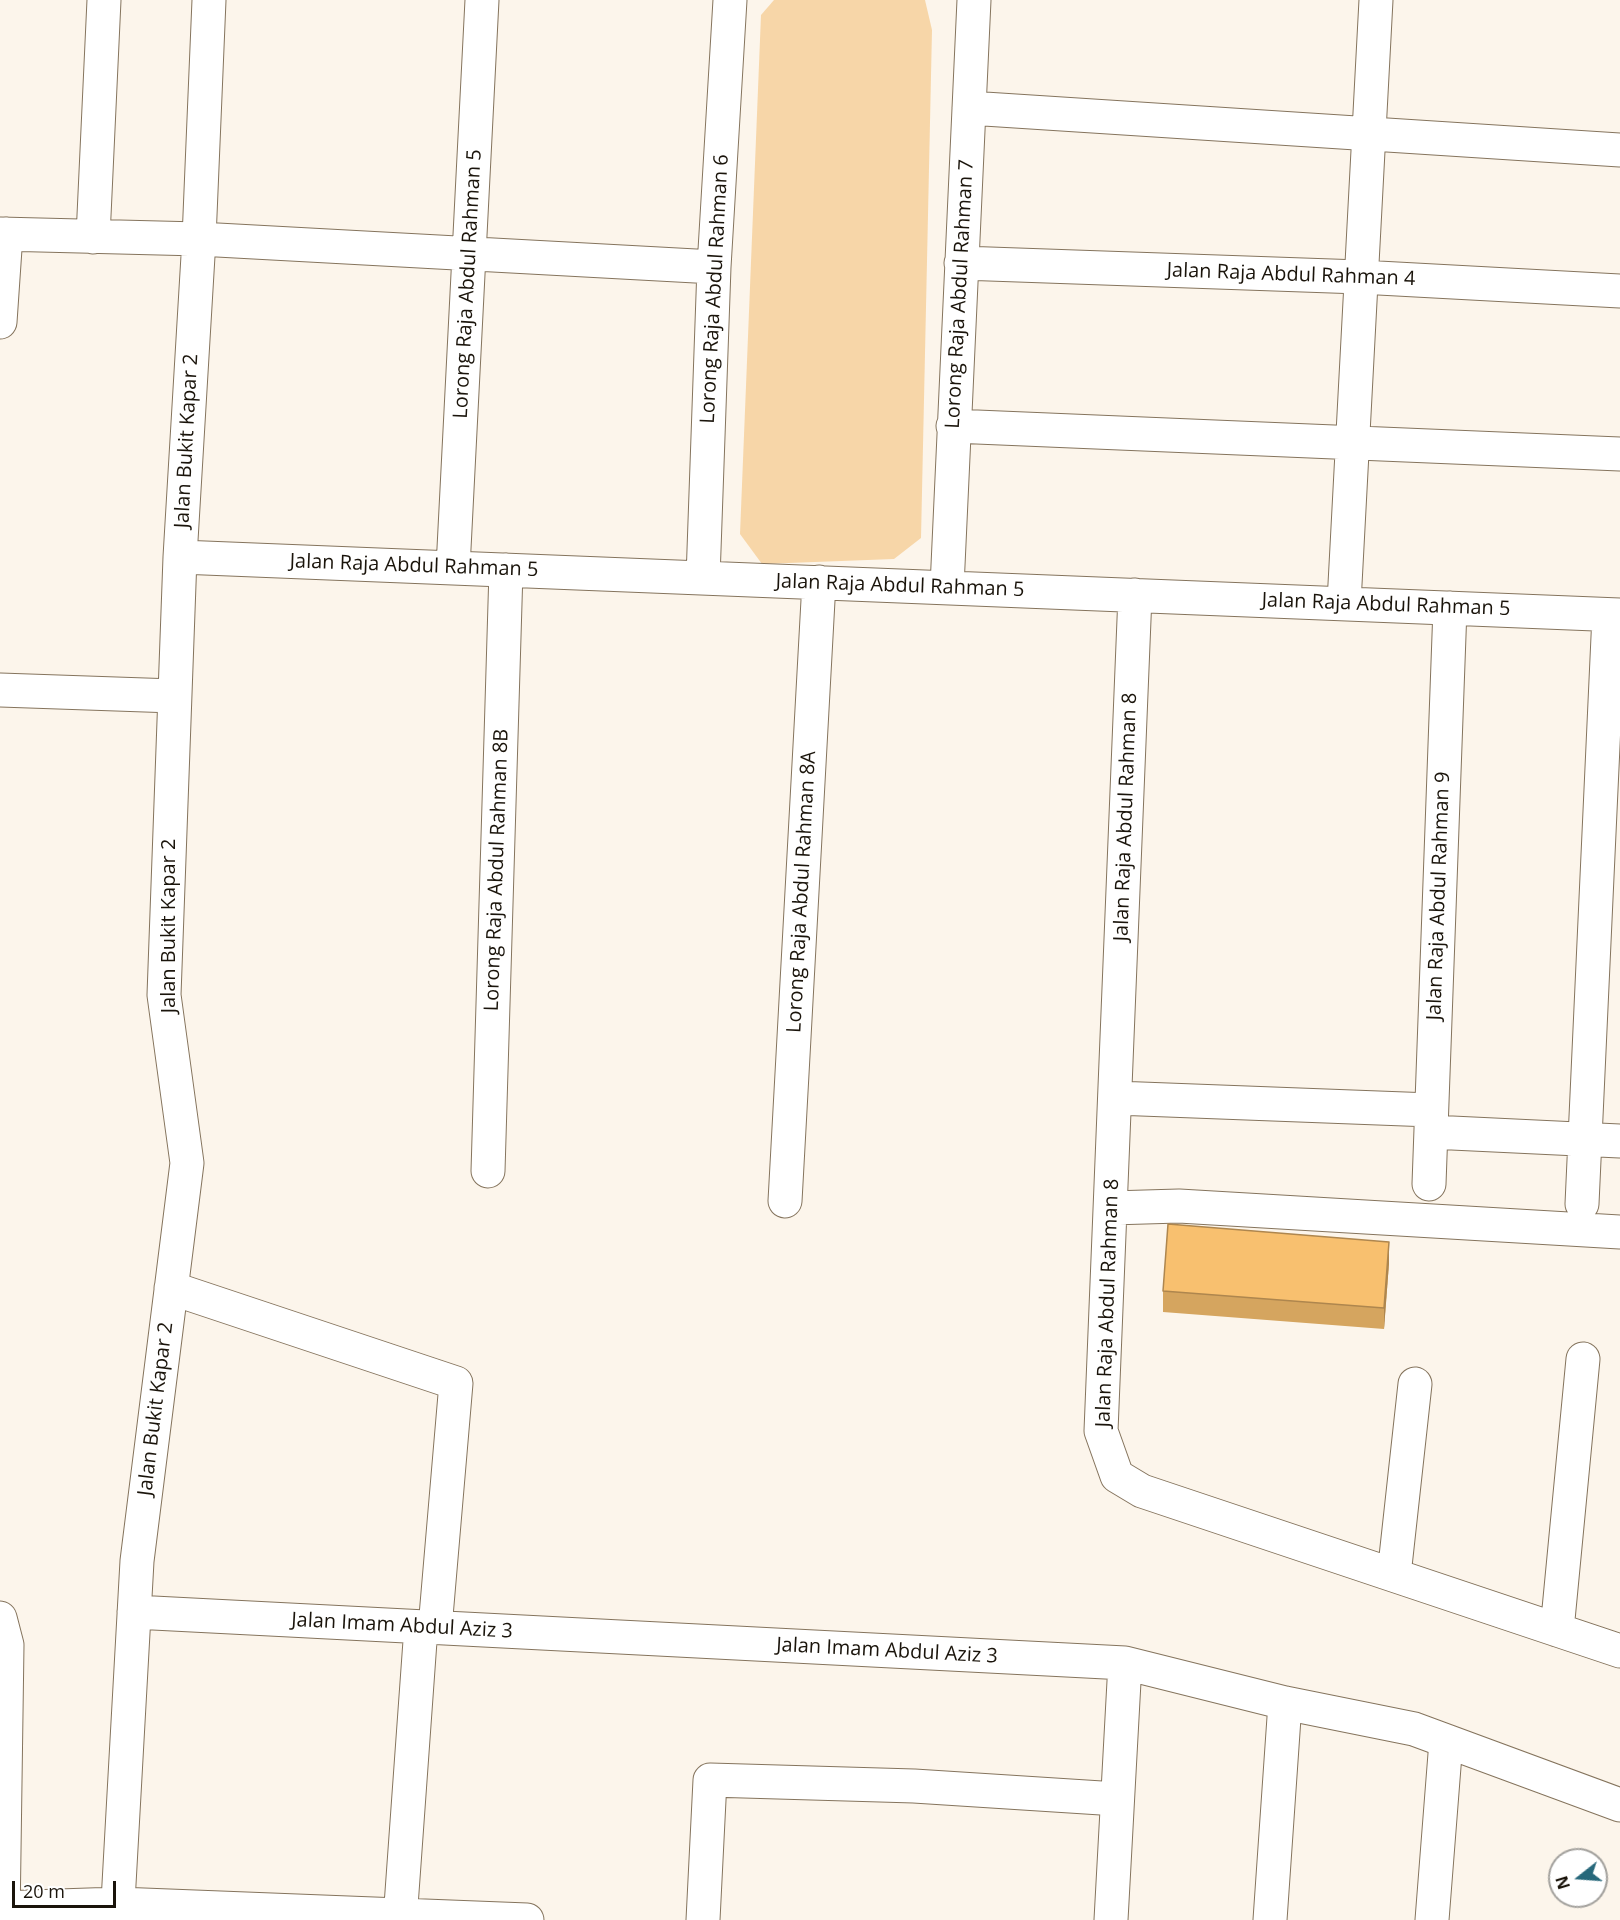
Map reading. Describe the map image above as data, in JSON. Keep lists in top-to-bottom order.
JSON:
{
  "streets": {
    "street": [
      "Jalan Raja Abdul Rahman 4",
      "Lorong Raja Abdul Rahman 5",
      "Lorong Raja Abdul Rahman 6",
      "Lorong Raja Abdul Rahman 7",
      "Jalan Bukit Kapar 2",
      "Jalan Raja Abdul Rahman 5",
      "Jalan Raja Abdul Rahman 8",
      "Lorong Raja Abdul Rahman 8B",
      "Lorong Raja Abdul Rahman 8A",
      "Jalan Raja Abdul Rahman 9",
      "Jalan Imam Abdul Aziz 3"
    ]
  },
  "crossings": [
    ["Jalan Raja Abdul Rahman 4", "Lorong Raja Abdul Rahman 7"],
    ["Lorong Raja Abdul Rahman 5", "Jalan Raja Abdul Rahman 5"],
    ["Lorong Raja Abdul Rahman 6", "Jalan Raja Abdul Rahman 5"],
    ["Lorong Raja Abdul Rahman 7", "Jalan Raja Abdul Rahman 5"],
    ["Jalan Bukit Kapar 2", "Jalan Raja Abdul Rahman 5"],
    ["Jalan Bukit Kapar 2", "Jalan Imam Abdul Aziz 3"],
    ["Jalan Raja Abdul Rahman 5", "Jalan Raja Abdul Rahman 8"],
    ["Jalan Raja Abdul Rahman 5", "Lorong Raja Abdul Rahman 8B"],
    ["Jalan Raja Abdul Rahman 5", "Lorong Raja Abdul Rahman 8A"],
    ["Jalan Raja Abdul Rahman 5", "Jalan Raja Abdul Rahman 9"]
  ],
  "scale_bar": "20 m",
  "north": "left"
}
